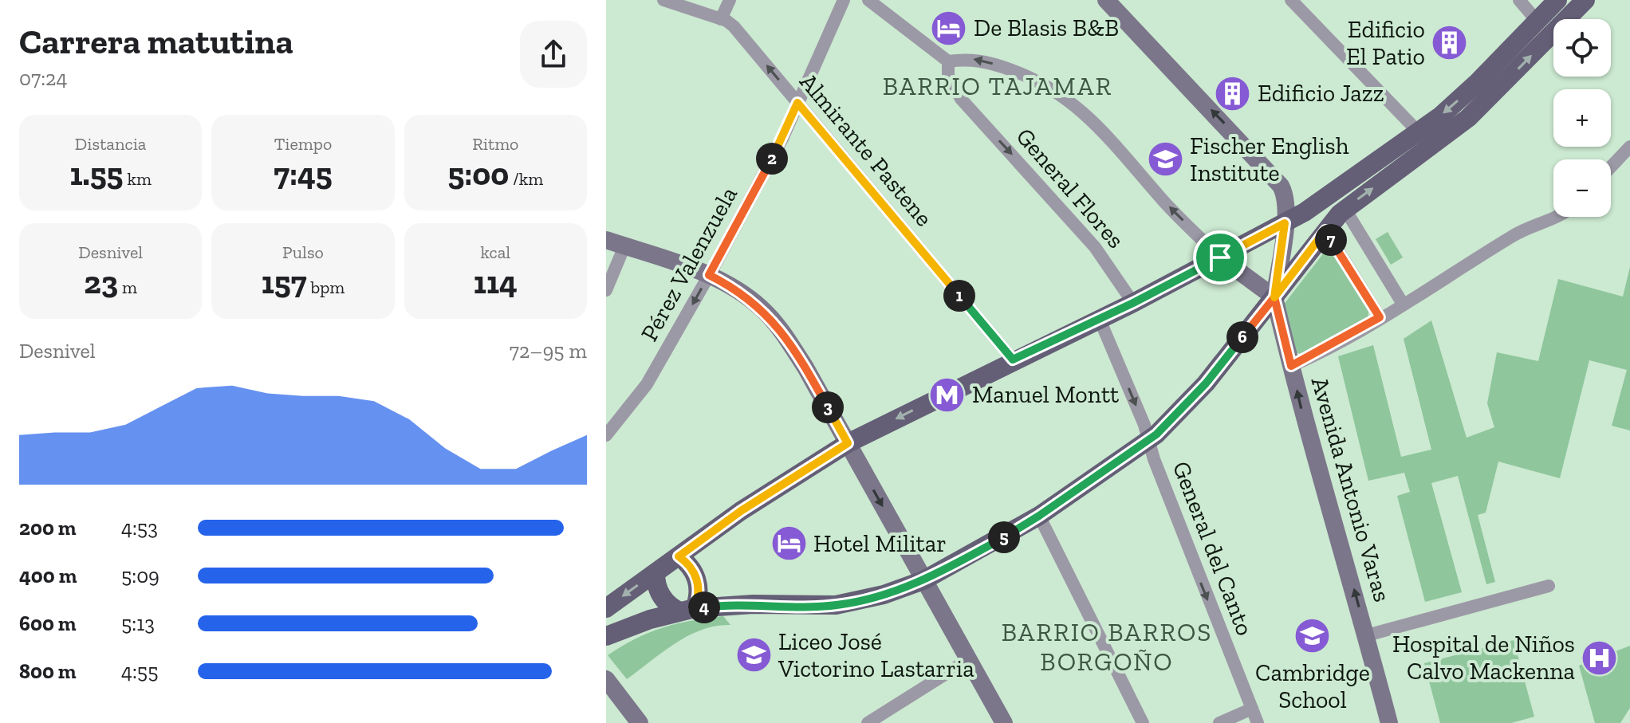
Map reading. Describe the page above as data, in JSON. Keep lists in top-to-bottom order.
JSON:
{
  "streets": {
    "main road": ["Avenida Antonio Varas"],
    "street": [
      "Almirante Pastene",
      "General Flores",
      "Pérez Valenzuela",
      "General del Canto"
    ]
  },
  "crossings": [
    ["Almirante Pastene", "Pérez Valenzuela"]
  ],
  "one_way": ["Pérez Valenzuela", "Avenida Antonio Varas", "General del Canto"],
  "districts": ["BARRIO TAJAMAR", "BARRIO BARROS BORGOÑO"],
  "places": {
    "hotel": ["De Blasis B&B", "Hotel Militar"],
    "building": ["Edificio El Patio", "Edificio Jazz"],
    "school or university": ["Fischer English Institute", "Cambridge School", "Liceo José Victorino Lastarria"],
    "metro station": ["Manuel Montt"],
    "hospital": ["Hospital de Niños Calvo Mackenna"]
  },
  "page": {
    "heading": ["Carrera matutina", "07:24"],
    "map_buttons": ["+", "−"],
    "stats": [
      ["Distancia", "1.55 km"],
      ["Tiempo", "7:45"],
      ["Ritmo", "5:00 /km"],
      ["Desnivel", "23 m"],
      ["Pulso", "157 bpm"],
      ["kcal", "114"]
    ],
    "pins": [
      "2",
      "7",
      "1",
      "6",
      "3",
      "5",
      "4"
    ],
    "chart": ["Desnivel", "72–95 m"],
    "list": [
      {
        "name": "200 m",
        "note": "4:53"
      },
      {
        "name": "400 m",
        "note": "5:09"
      },
      {
        "name": "600 m",
        "note": "5:13"
      },
      {
        "name": "800 m",
        "note": "4:55"
      }
    ]
  }
}
